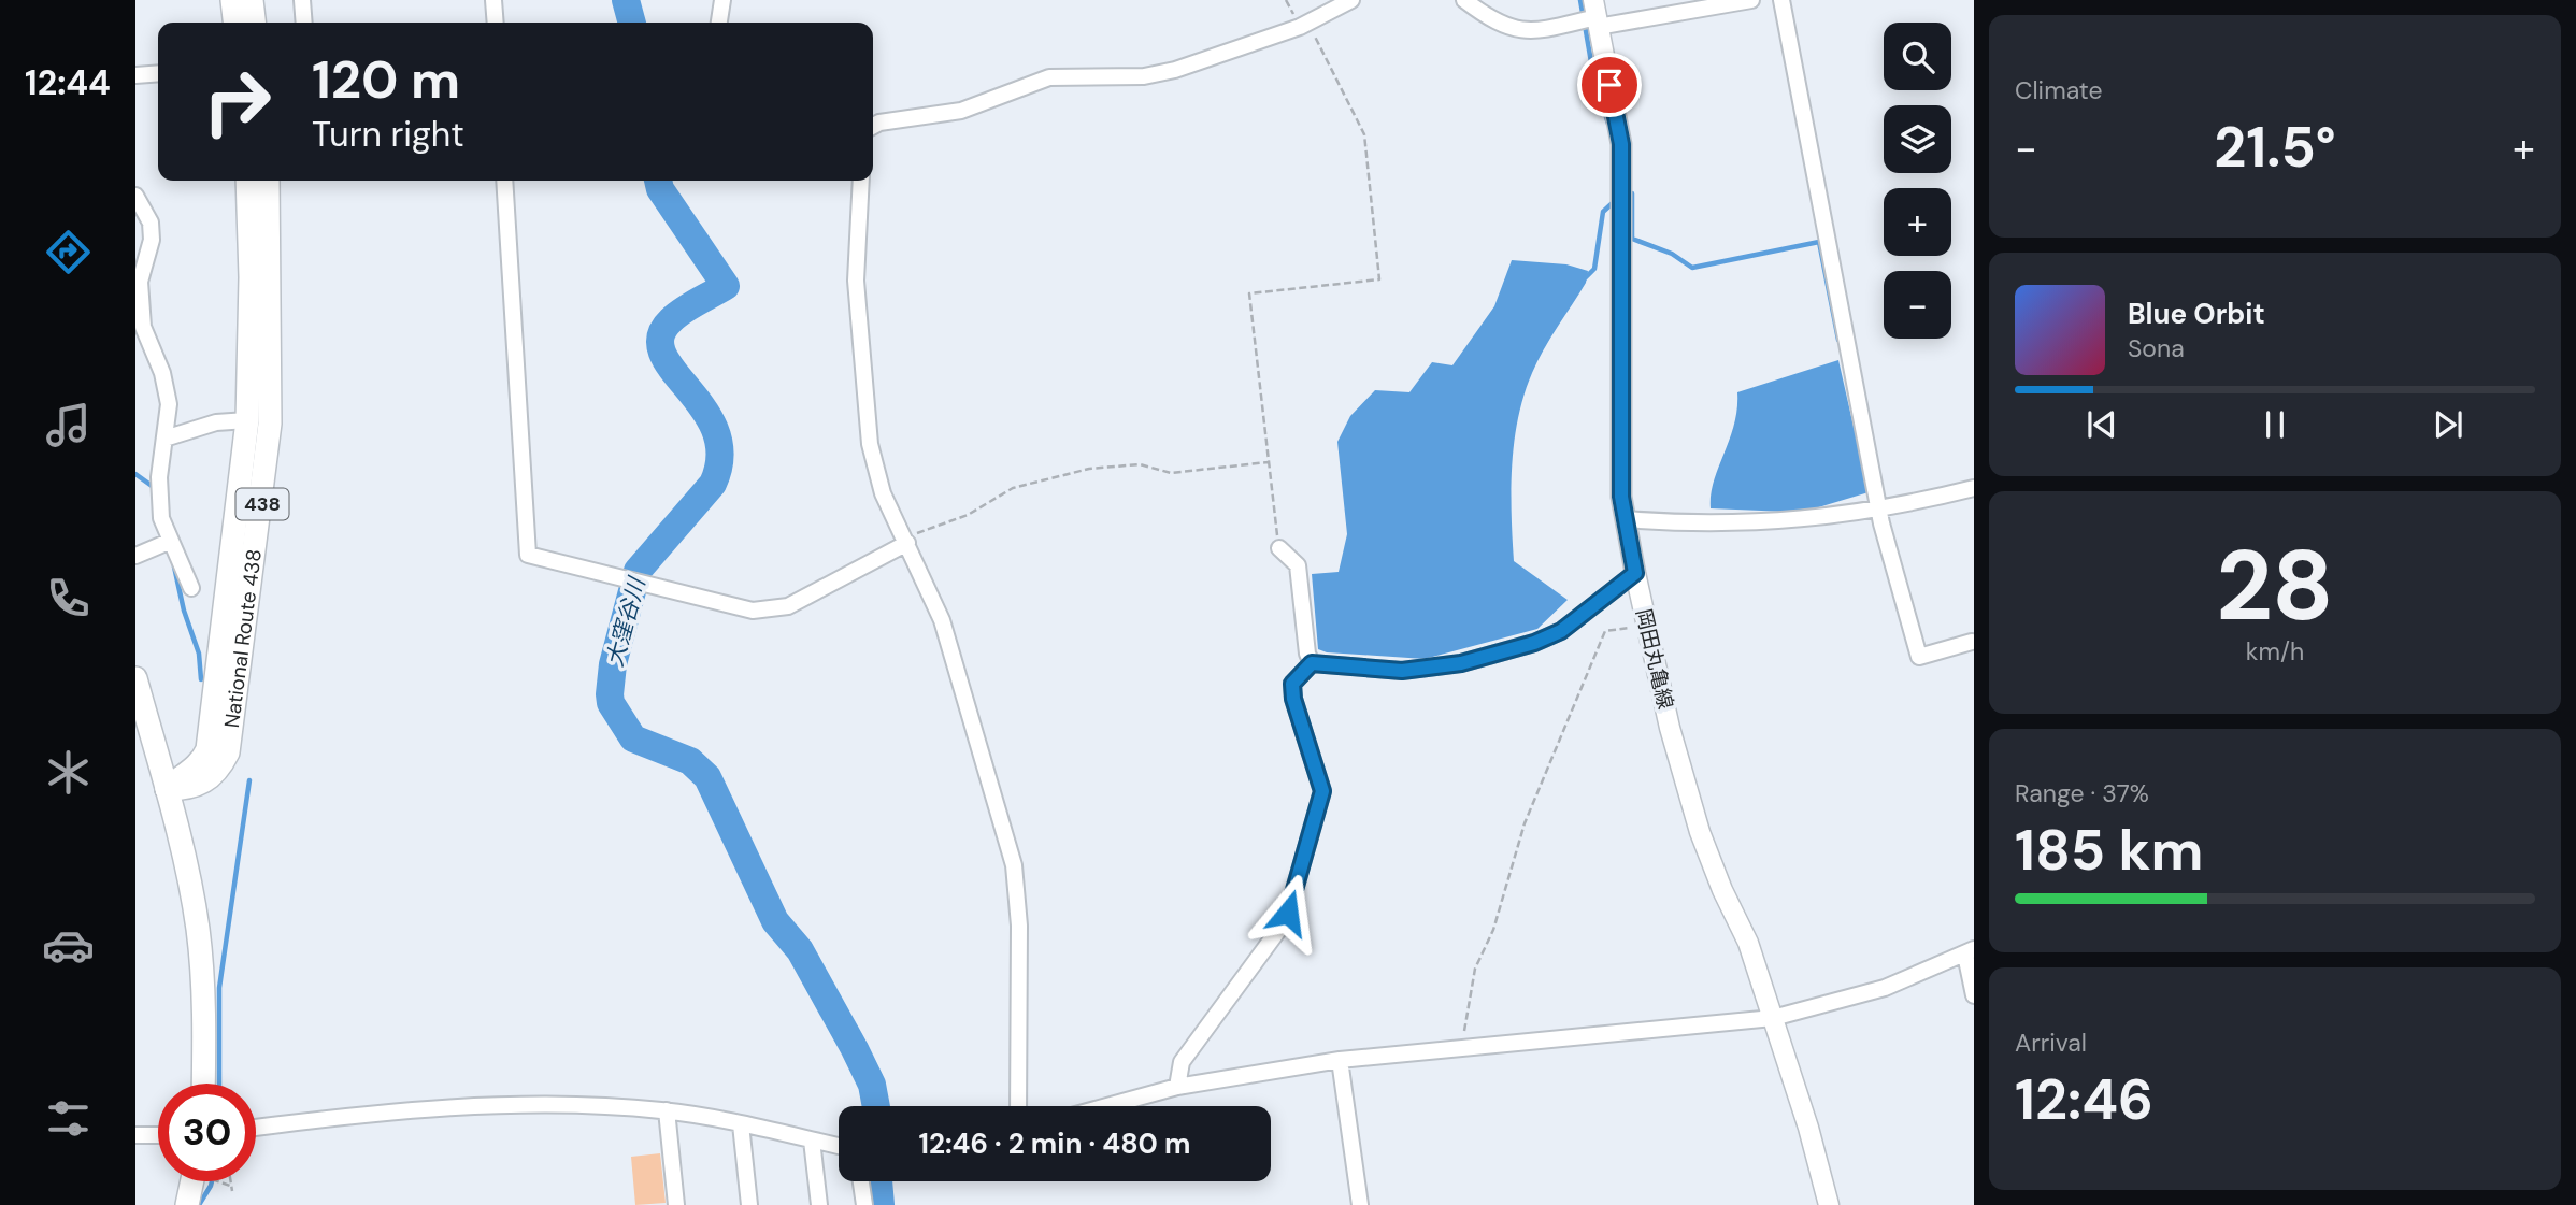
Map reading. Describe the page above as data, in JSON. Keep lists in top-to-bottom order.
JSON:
{
  "streets": {
    "highway": ["438", "National Route 438"],
    "main road": ["岡田丸亀線"]
  },
  "water": ["大窪谷川"],
  "page": {
    "tabs": "12:44",
    "tile": [
      "Climate",
      ["28", "km/h"],
      ["Range · 37%", "185 km"],
      ["Arrival", "12:46"]
    ],
    "map_buttons": ["+", "−"],
    "turn": ["120 m", "Turn right"],
    "heat": ["−", "21.5°", "+"],
    "song": ["Blue Orbit", "Sona"],
    "limit": "30",
    "trip": "12:46 · 2 min · 480 m"
  }
}
